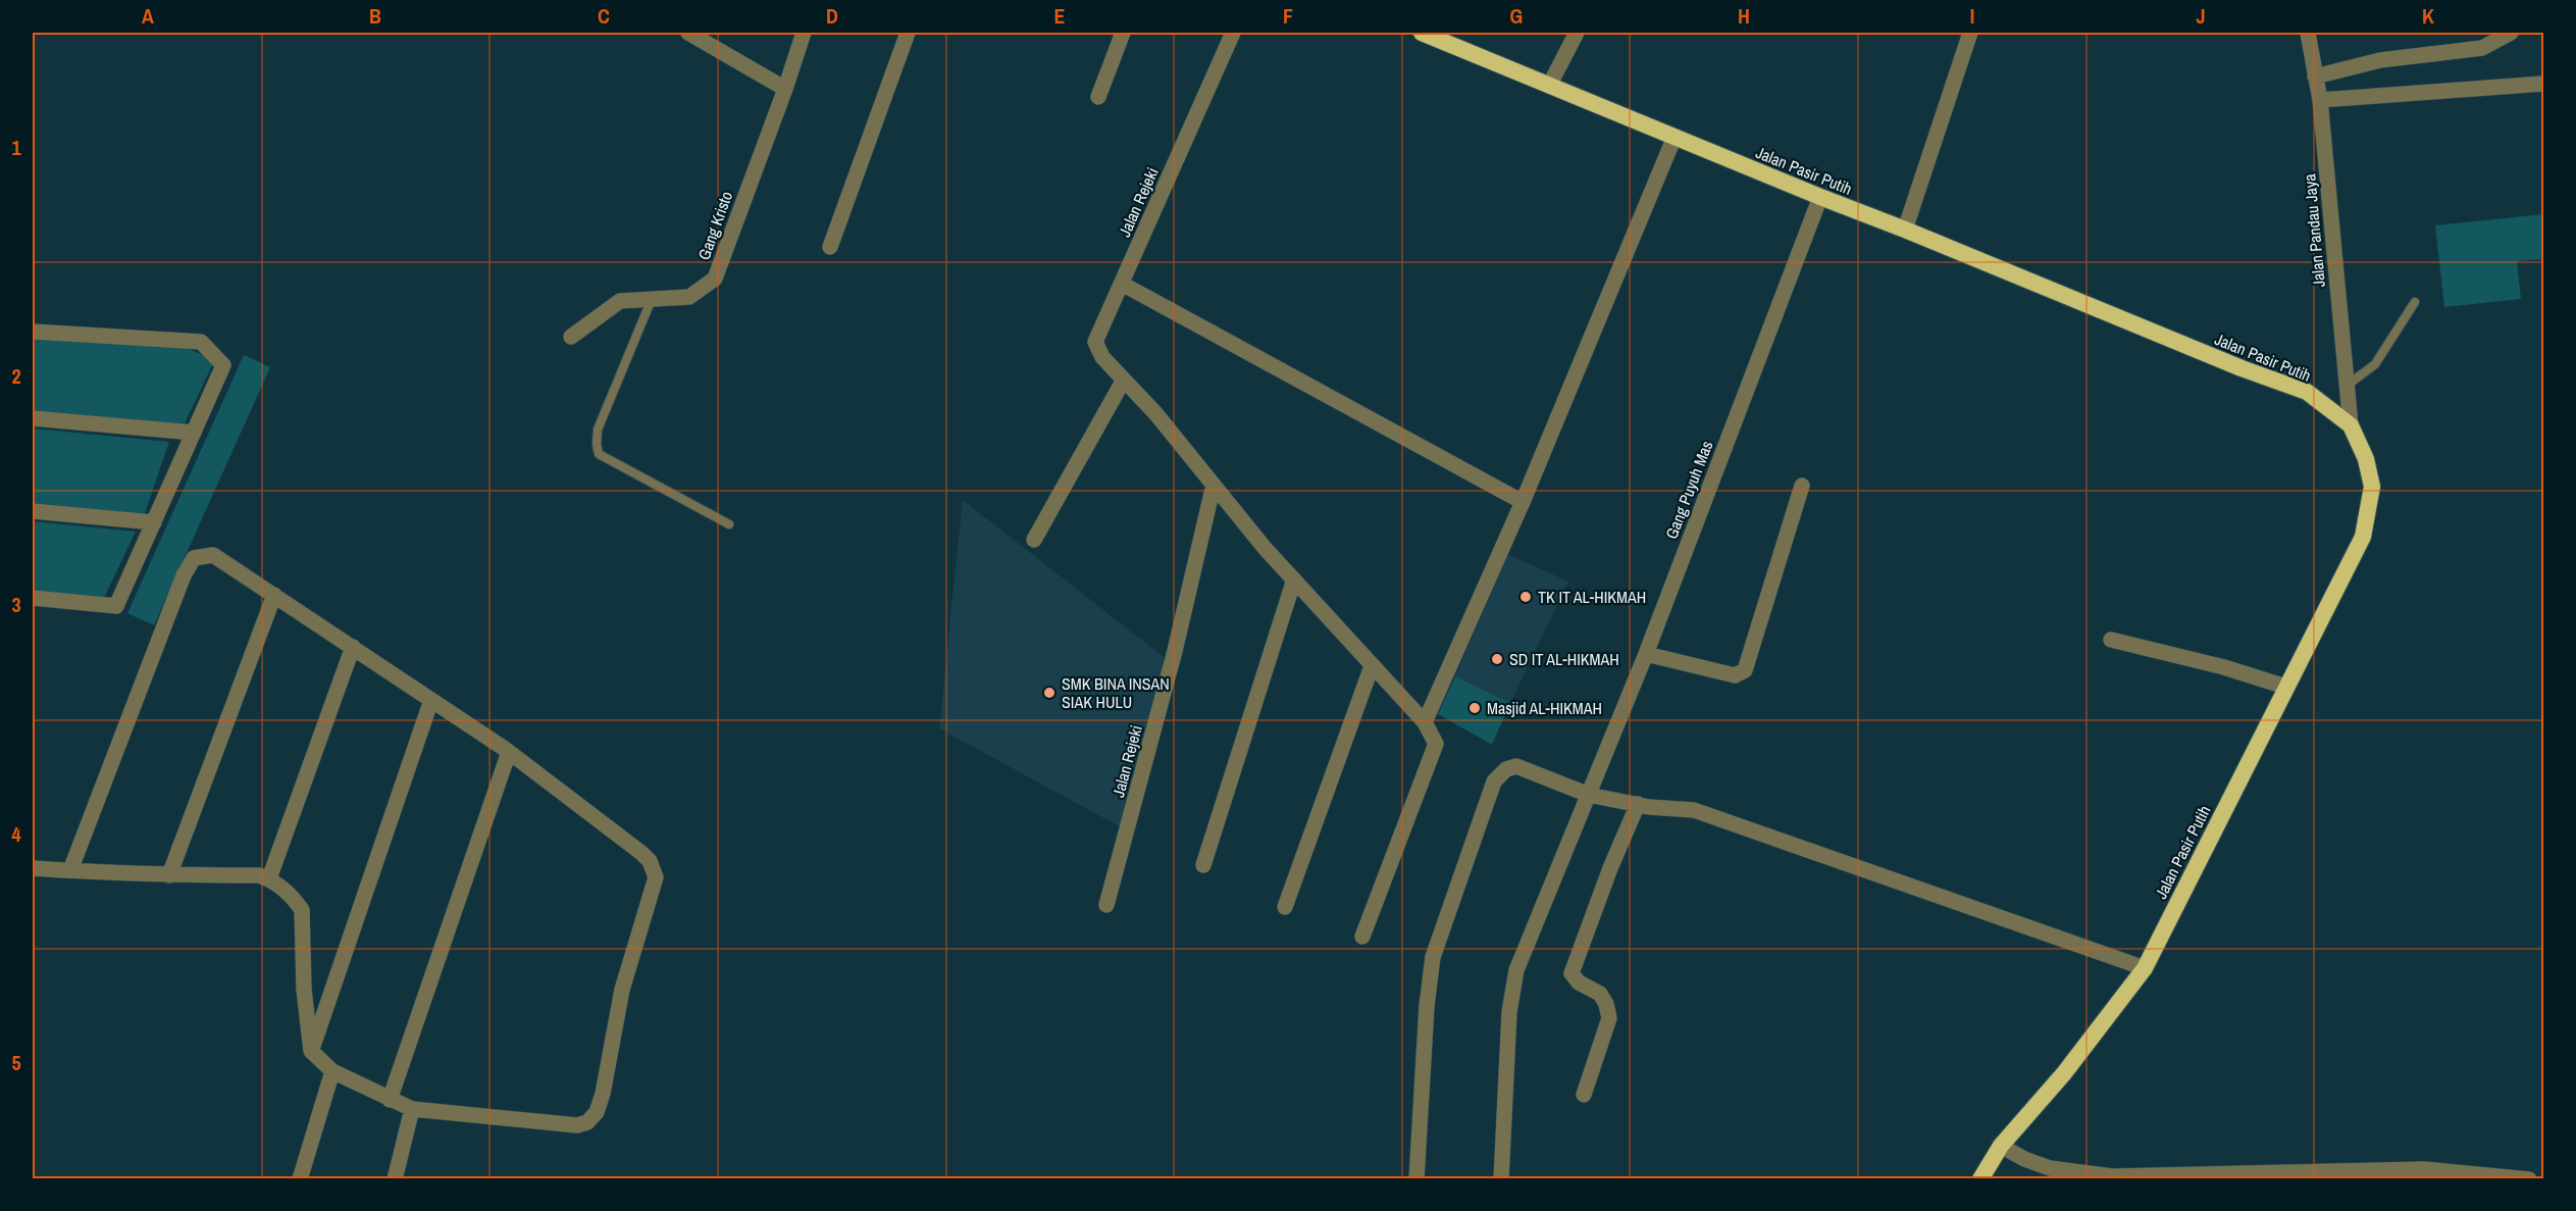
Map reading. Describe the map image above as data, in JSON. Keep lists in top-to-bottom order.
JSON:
{
  "streets": {
    "highway": ["Jalan Pasir Putih"],
    "street": [
      "Jalan Rejeki",
      "Gang Kristo",
      "Jalan Pandau Jaya",
      "Gang Puyuh Mas"
    ]
  },
  "crossings": [
    ["Jalan Pasir Putih", "Jalan Pandau Jaya"],
    ["Jalan Pasir Putih", "Gang Puyuh Mas"]
  ],
  "places": [
    "TK IT AL-HIKMAH",
    "SD IT AL-HIKMAH",
    "SMK BINA INSAN SIAK HULU",
    "Masjid AL-HIKMAH"
  ],
  "grid": {
    "columns": [
      "A",
      "B",
      "C",
      "D",
      "E",
      "F",
      "G",
      "H",
      "I",
      "J",
      "K"
    ],
    "rows": [
      "1",
      "2",
      "3",
      "4",
      "5"
    ]
  }
}
